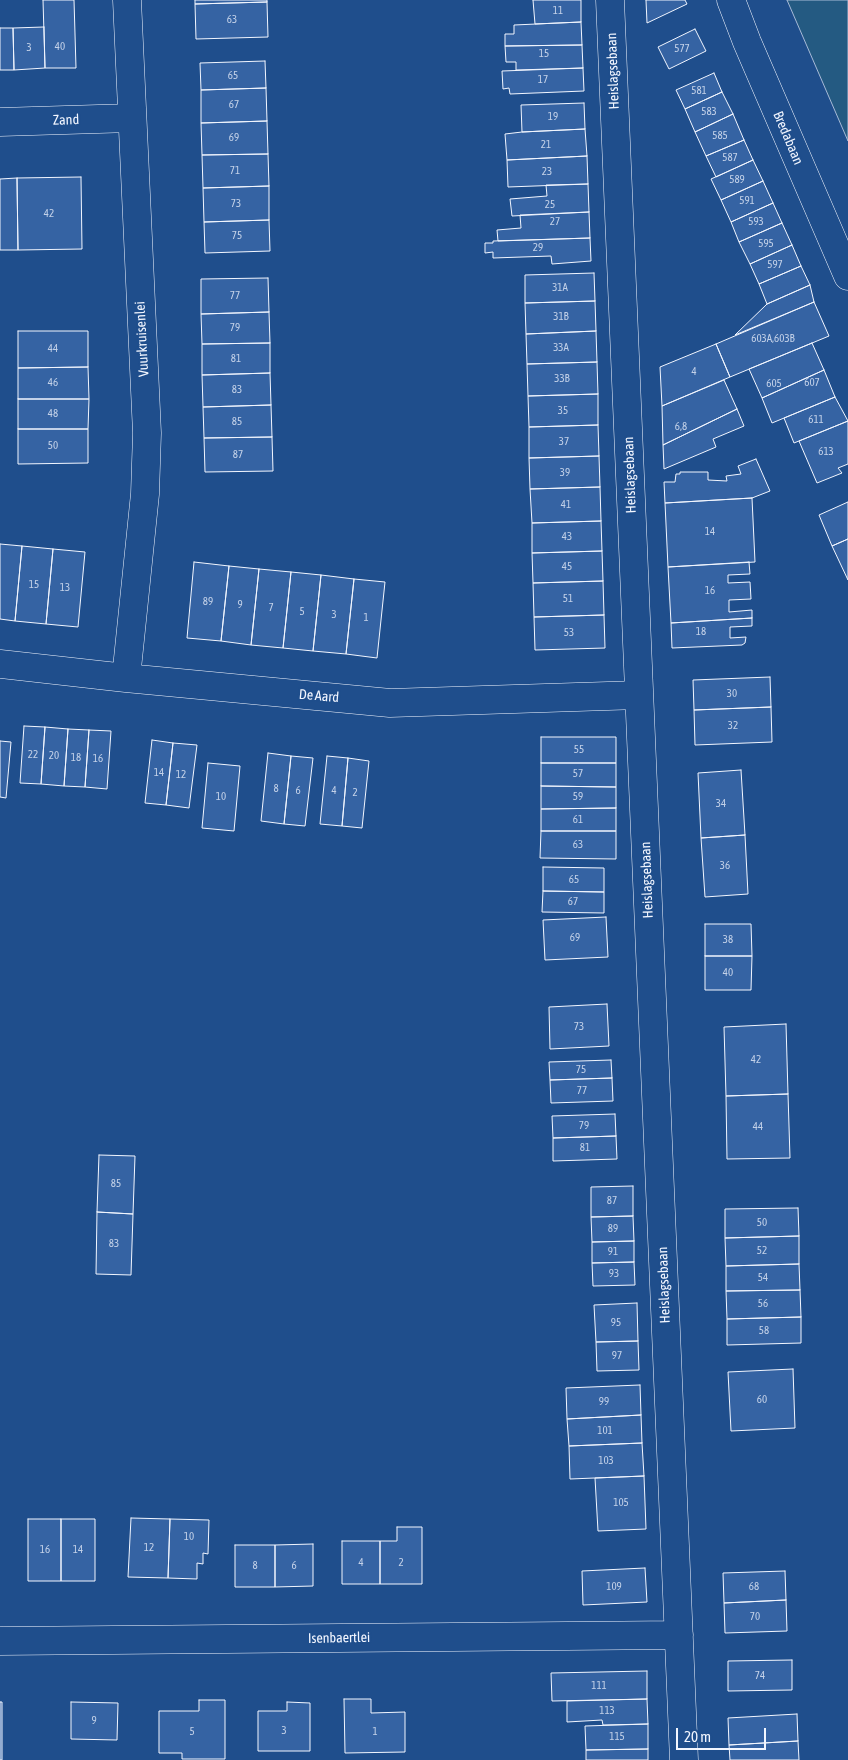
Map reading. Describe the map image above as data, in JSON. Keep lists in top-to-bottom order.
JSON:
{
  "streets": {
    "street": [
      "Heislagsebaan",
      "Zand",
      "Bredabaan",
      "Vuurkruisenlei",
      "De Aard",
      "Isenbaertlei"
    ]
  },
  "crossings": [
    ["Heislagsebaan", "De Aard"],
    ["Heislagsebaan", "Isenbaertlei"],
    ["Zand", "Vuurkruisenlei"],
    ["Vuurkruisenlei", "De Aard"]
  ],
  "house_numbers": [
    "11",
    "63",
    "40",
    "3",
    "577",
    "15",
    "65",
    "17",
    "581",
    "67",
    "583",
    "19",
    "585",
    "69",
    "21",
    "587",
    "71",
    "23",
    "589",
    "591",
    "73",
    "25",
    "42",
    "27",
    "593",
    "75",
    "595",
    "29",
    "597",
    "31A",
    "77",
    "31B",
    "79",
    "603A,603B",
    "33A",
    "44",
    "81",
    "4",
    "33B",
    "46",
    "607",
    "605",
    "83",
    "35",
    "48",
    "611",
    "85",
    "6,8",
    "37",
    "50",
    "613",
    "87",
    "39",
    "41",
    "14",
    "43",
    "45",
    "15",
    "13",
    "16",
    "51",
    "89",
    "9",
    "7",
    "5",
    "3",
    "1",
    "18",
    "53",
    "30",
    "32",
    "55",
    "22",
    "20",
    "18",
    "16",
    "14",
    "57",
    "12",
    "8",
    "6",
    "4",
    "2",
    "10",
    "59",
    "34",
    "61",
    "63",
    "36",
    "65",
    "67",
    "69",
    "38",
    "40",
    "73",
    "42",
    "75",
    "77",
    "79",
    "44",
    "81",
    "85",
    "87",
    "50",
    "89",
    "83",
    "52",
    "91",
    "93",
    "54",
    "56",
    "95",
    "58",
    "97",
    "60",
    "99",
    "101",
    "103",
    "105",
    "10",
    "12",
    "16",
    "14",
    "4",
    "2",
    "8",
    "6",
    "109",
    "68",
    "70",
    "74",
    "111",
    "113",
    "9",
    "3",
    "5",
    "1",
    "115"
  ],
  "scale_bar": "20 m"
}
